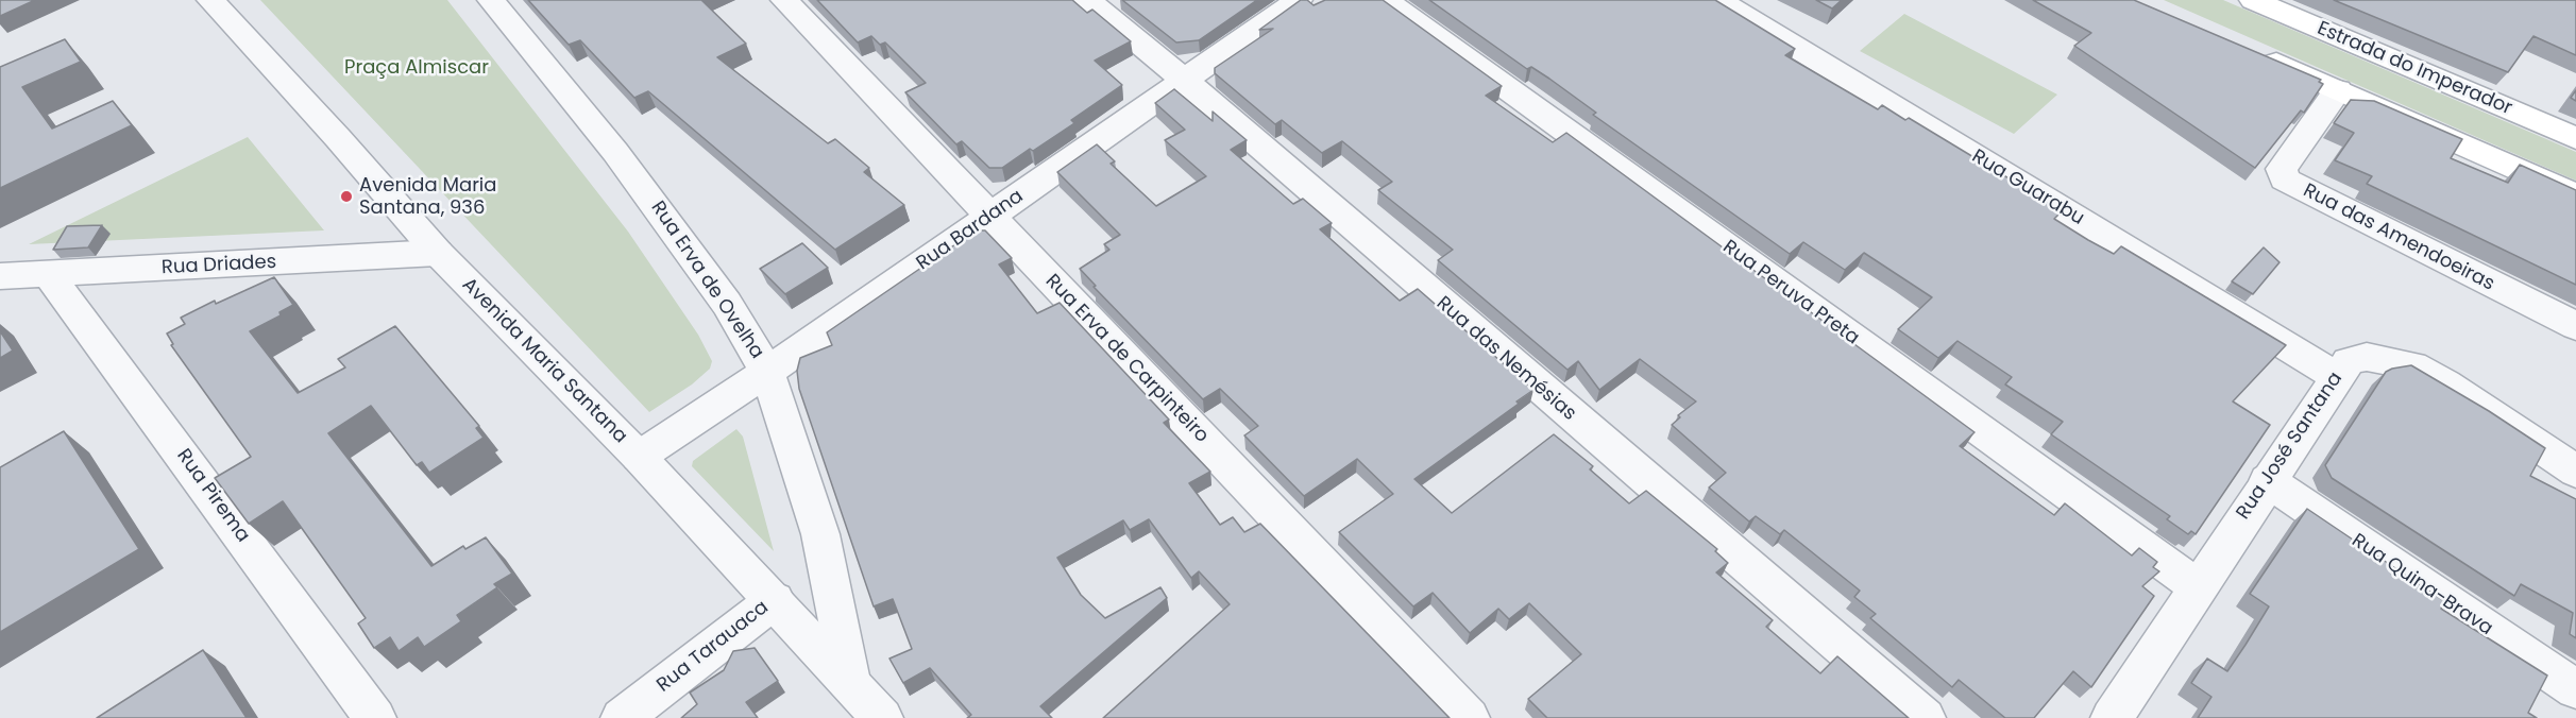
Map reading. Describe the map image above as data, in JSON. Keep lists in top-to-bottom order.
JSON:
{
  "streets": {
    "main road": ["Estrada do Imperador"],
    "street": [
      "Rua Guarabu",
      "Rua Bardana",
      "Rua das Amendoeiras",
      "Rua Driades",
      "Rua Erva de Ovelha",
      "Rua Peruva Preta",
      "Rua Erva de Carpinteiro",
      "Rua das Nemésias",
      "Avenida Maria Santana",
      "Rua José Santana",
      "Rua Pirema",
      "Rua Quina-Brava",
      "Rua Tarauaca"
    ]
  },
  "crossings": [
    ["Rua Guarabu", "Rua José Santana"],
    ["Rua Bardana", "Rua Erva de Ovelha"],
    ["Rua Bardana", "Rua Erva de Carpinteiro"],
    ["Rua Bardana", "Rua das Nemésias"],
    ["Rua Bardana", "Avenida Maria Santana"],
    ["Rua Driades", "Avenida Maria Santana"],
    ["Rua Driades", "Rua Pirema"],
    ["Rua Erva de Ovelha", "Avenida Maria Santana"],
    ["Rua Peruva Preta", "Rua José Santana"],
    ["Avenida Maria Santana", "Rua Tarauaca"],
    ["Rua José Santana", "Rua Quina-Brava"]
  ],
  "parks": ["Praça Almiscar"],
  "places": ["Avenida Maria Santana, 936"]
}
